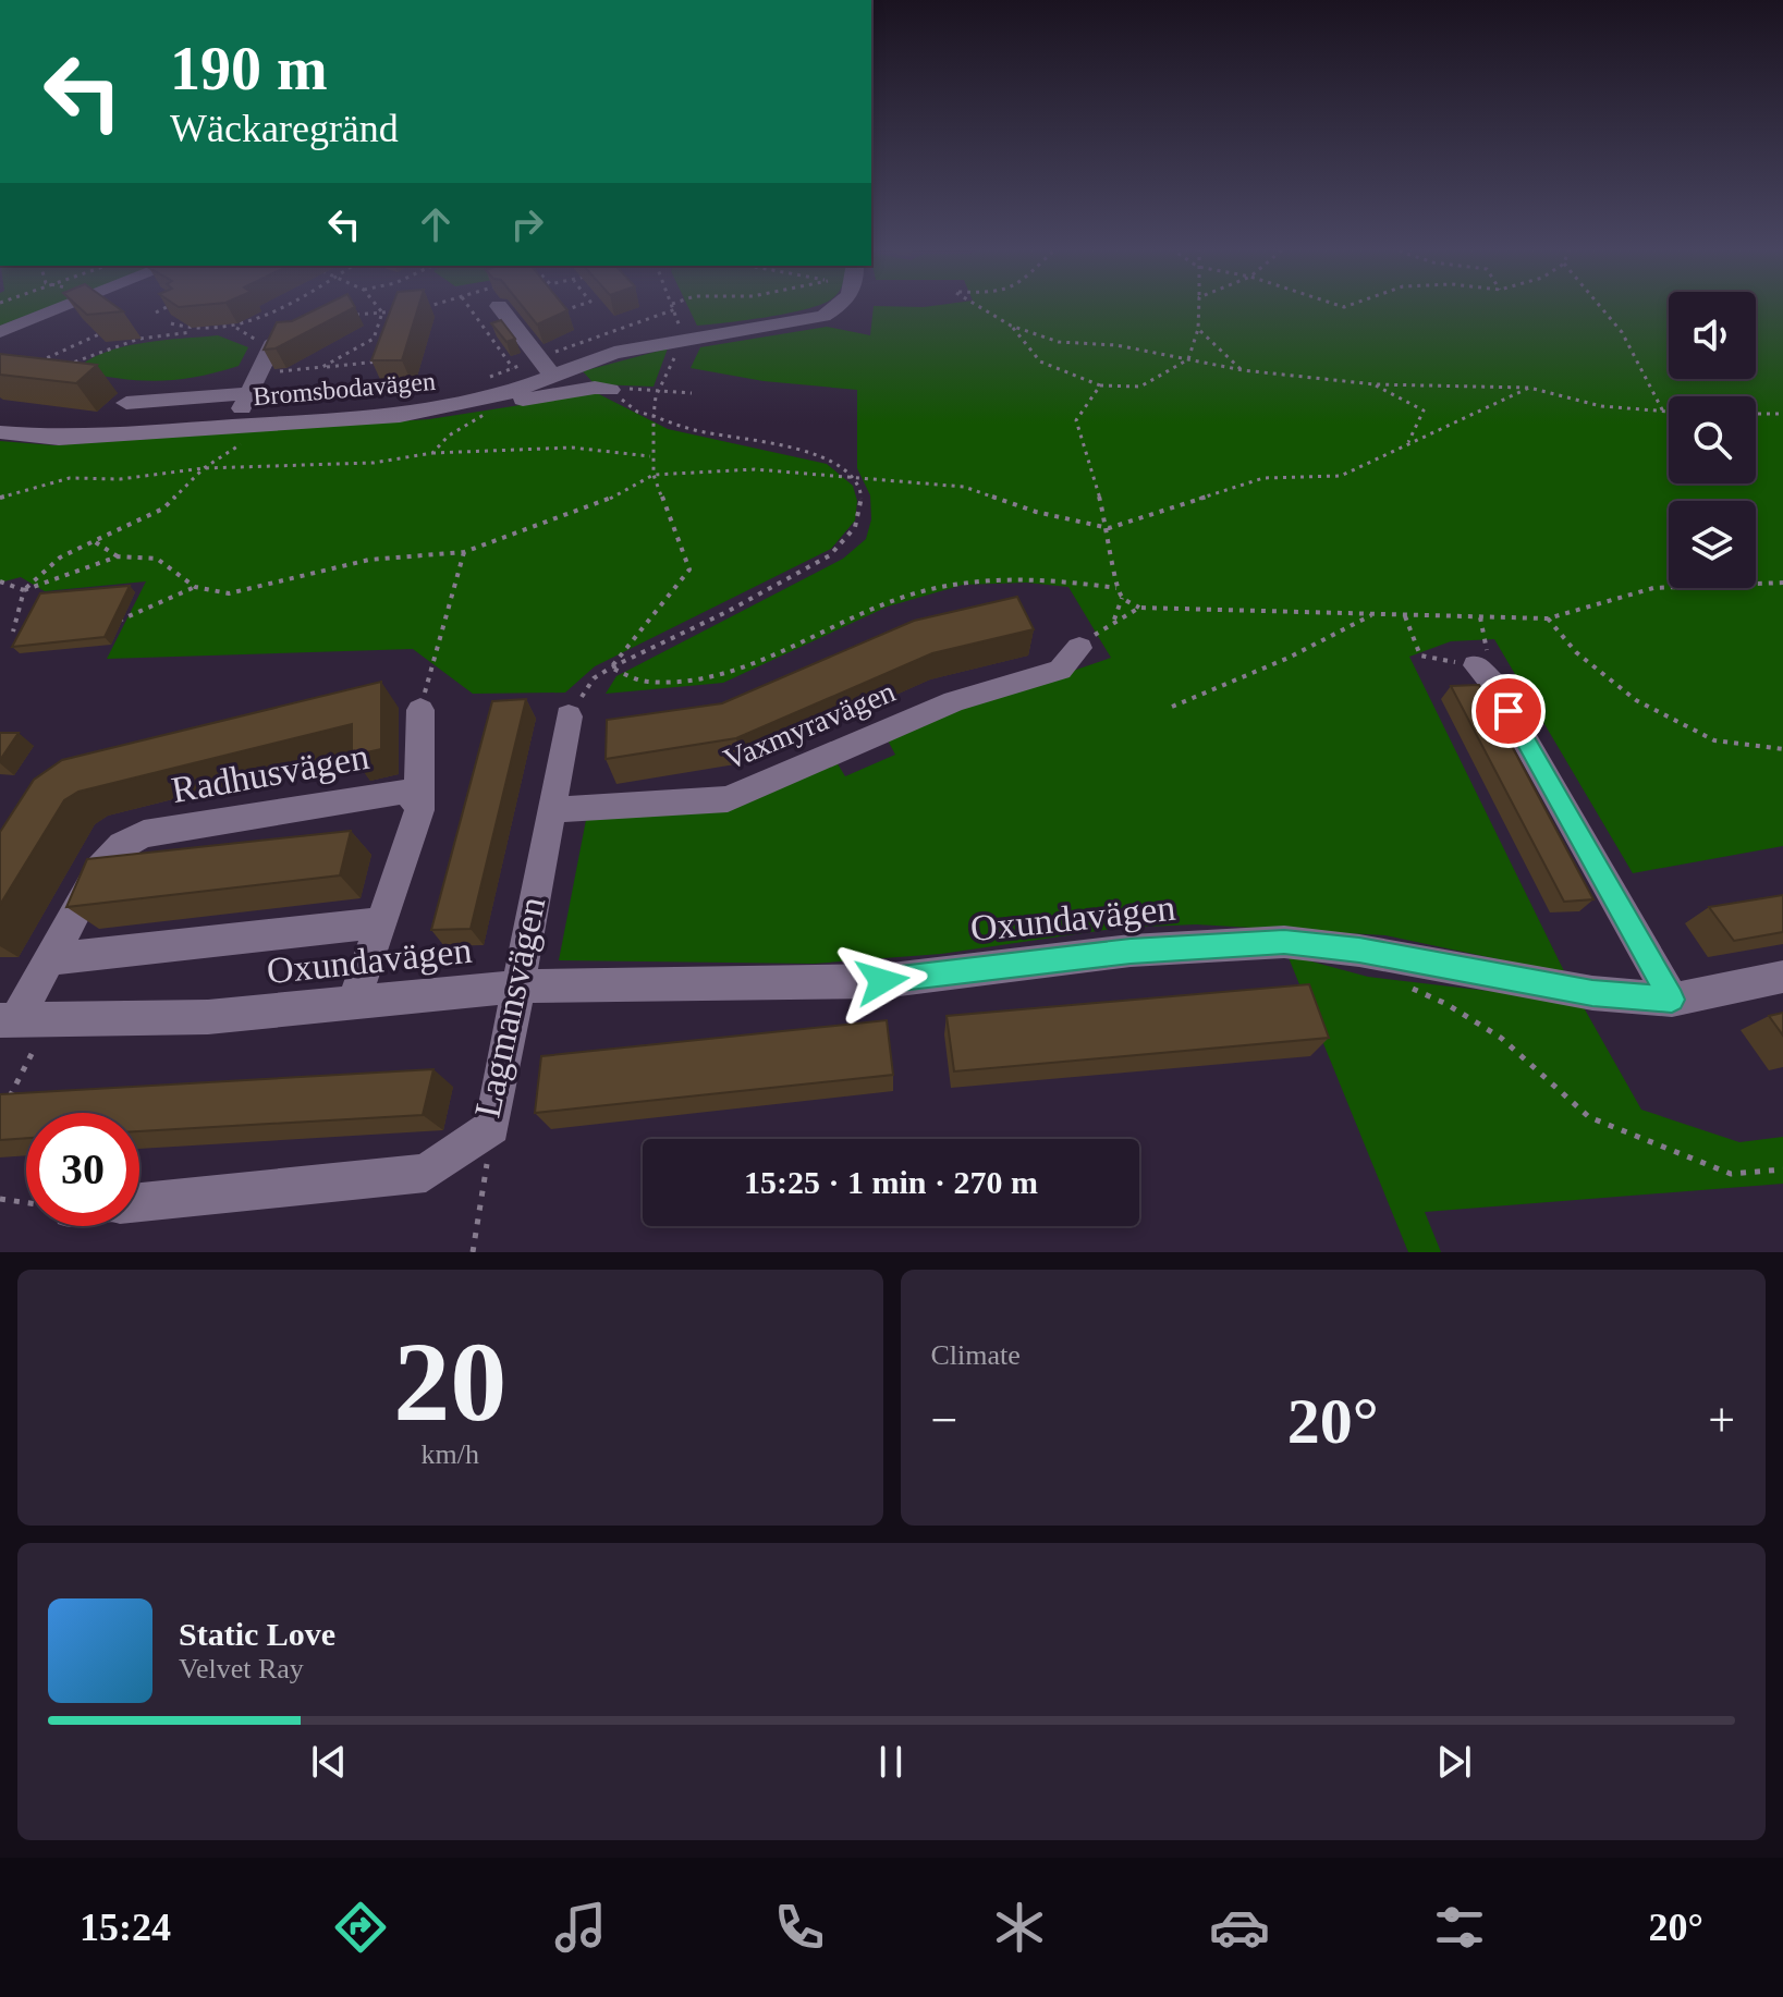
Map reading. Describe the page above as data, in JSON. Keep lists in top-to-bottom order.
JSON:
{
  "streets": {
    "street": [
      "Bromsbodavägen",
      "Vaxmyravägen",
      "Radhusvägen",
      "Oxundavägen",
      "Lagmansvägen"
    ]
  },
  "crossings": [
    ["Vaxmyravägen", "Lagmansvägen"],
    ["Radhusvägen", "Oxundavägen"],
    ["Oxundavägen", "Lagmansvägen"]
  ],
  "page": {
    "turn": ["190 m", "Wäckaregränd"],
    "limit": "30",
    "trip": "15:25 · 1 min · 270 m",
    "tile": [
      ["20", "km/h"],
      "Climate"
    ],
    "heat": ["−", "20°", "+"],
    "song": ["Static Love", "Velvet Ray"],
    "tabs": ["15:24", "20°"]
  }
}
